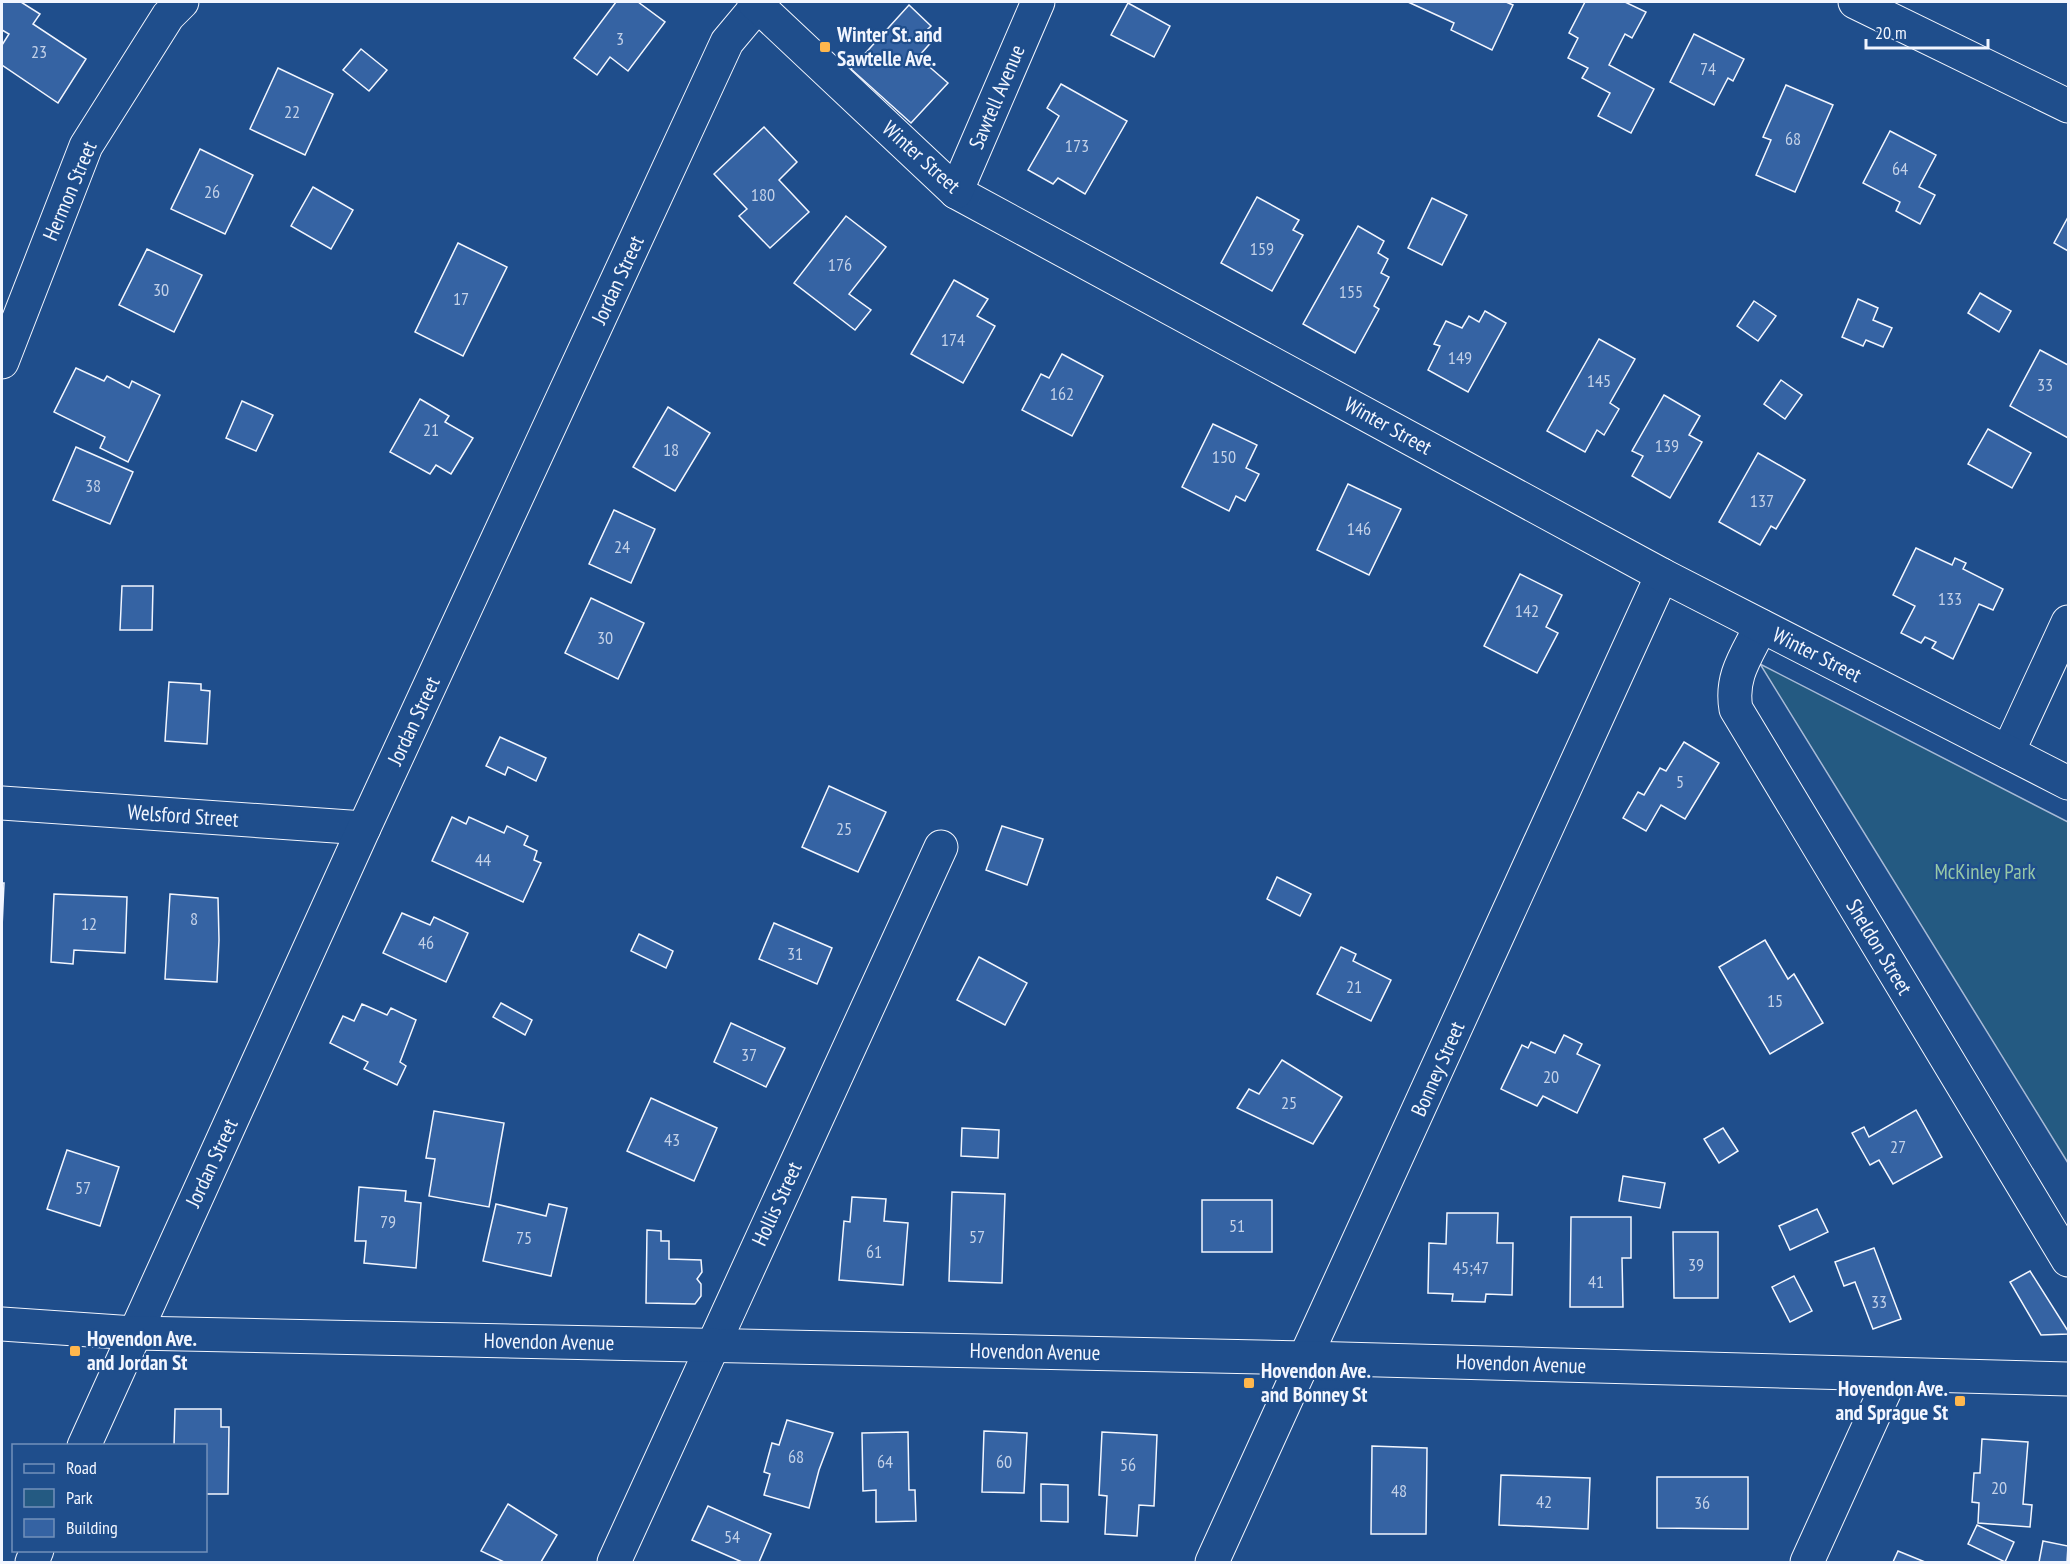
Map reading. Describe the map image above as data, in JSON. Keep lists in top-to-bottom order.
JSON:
{
  "streets": {
    "street": [
      "Sawtell Avenue",
      "Winter Street",
      "Hermon Street",
      "Jordan Street",
      "Welsford Street",
      "Sheldon Street",
      "Bonney Street",
      "Hollis Street",
      "Hovendon Avenue"
    ]
  },
  "crossings": [
    ["Sawtell Avenue", "Winter Street"],
    ["Winter Street", "Jordan Street"],
    ["Winter Street", "Sheldon Street"],
    ["Winter Street", "Bonney Street"],
    ["Jordan Street", "Welsford Street"],
    ["Jordan Street", "Hovendon Avenue"],
    ["Bonney Street", "Hovendon Avenue"],
    ["Hollis Street", "Hovendon Avenue"]
  ],
  "parks": ["McKinley Park"],
  "places": {
    "transit": [
      "Winter St. and Sawtelle Ave.",
      "Hovendon Ave. and Jordan St",
      "Hovendon Ave. and Bonney St",
      "Hovendon Ave. and Sprague St"
    ]
  },
  "house_numbers": [
    "3",
    "23",
    "74",
    "22",
    "68",
    "173",
    "64",
    "26",
    "180",
    "159",
    "176",
    "30",
    "155",
    "17",
    "174",
    "149",
    "145",
    "33",
    "162",
    "21",
    "139",
    "18",
    "150",
    "38",
    "137",
    "146",
    "24",
    "133",
    "142",
    "30",
    "5",
    "25",
    "44",
    "8",
    "12",
    "46",
    "31",
    "21",
    "15",
    "37",
    "20",
    "25",
    "43",
    "27",
    "57",
    "79",
    "51",
    "57",
    "75",
    "61",
    "39",
    "45;47",
    "41",
    "33",
    "68",
    "64",
    "60",
    "56",
    "20",
    "48",
    "42",
    "36",
    "54"
  ],
  "legend": ["Road", "Park", "Building"],
  "scale_bar": "20 m"
}
